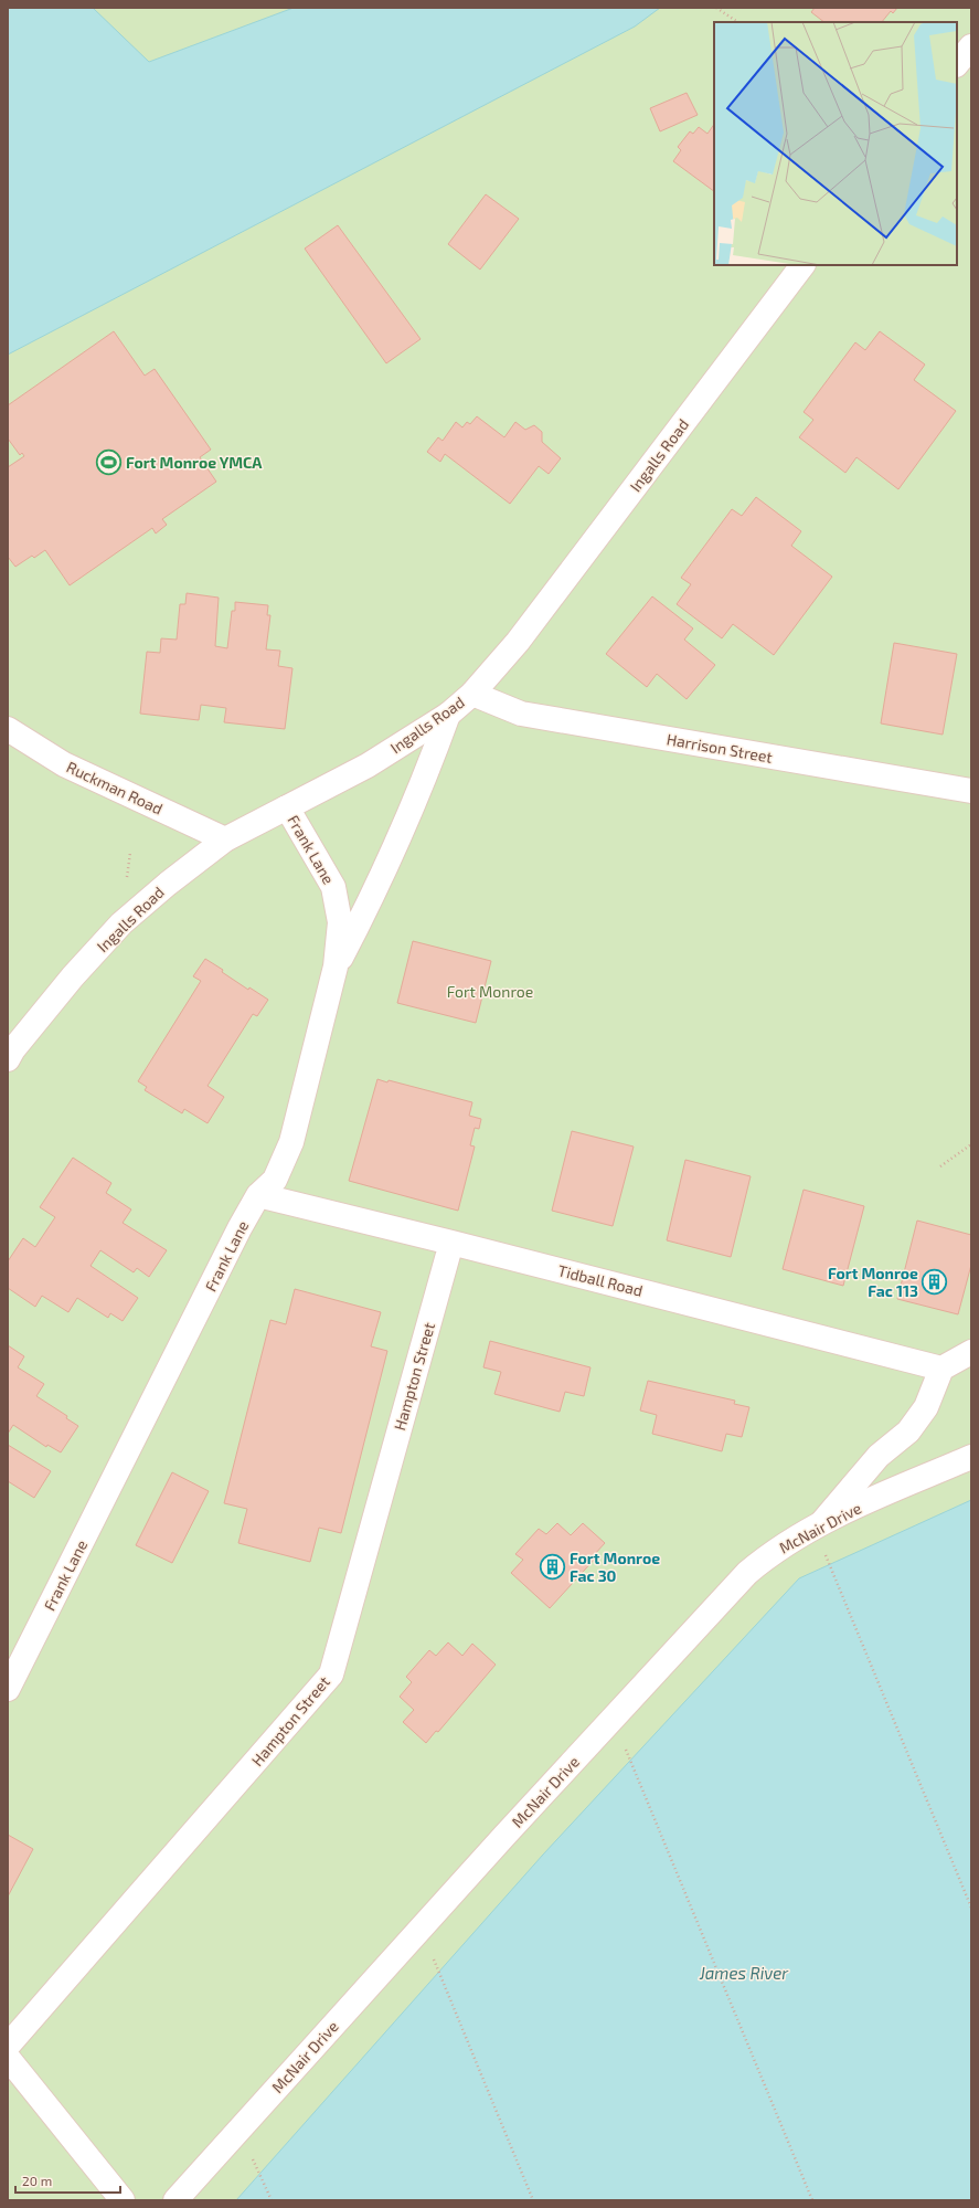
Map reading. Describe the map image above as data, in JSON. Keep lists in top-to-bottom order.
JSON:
{
  "streets": {
    "street": [
      "Ingalls Road",
      "Harrison Street",
      "Ruckman Road",
      "Frank Lane",
      "Tidball Road",
      "Hampton Street",
      "McNair Drive"
    ]
  },
  "crossings": [
    ["Ingalls Road", "Harrison Street"],
    ["Ingalls Road", "Ruckman Road"],
    ["Ingalls Road", "Frank Lane"],
    ["Frank Lane", "Tidball Road"],
    ["Tidball Road", "Hampton Street"]
  ],
  "water": ["James River"],
  "parks": ["Fort Monroe"],
  "places": {
    "sports": ["Fort Monroe YMCA"],
    "building": ["Fort Monroe Fac 113", "Fort Monroe Fac 30"]
  },
  "scale_bar": "20 m"
}
